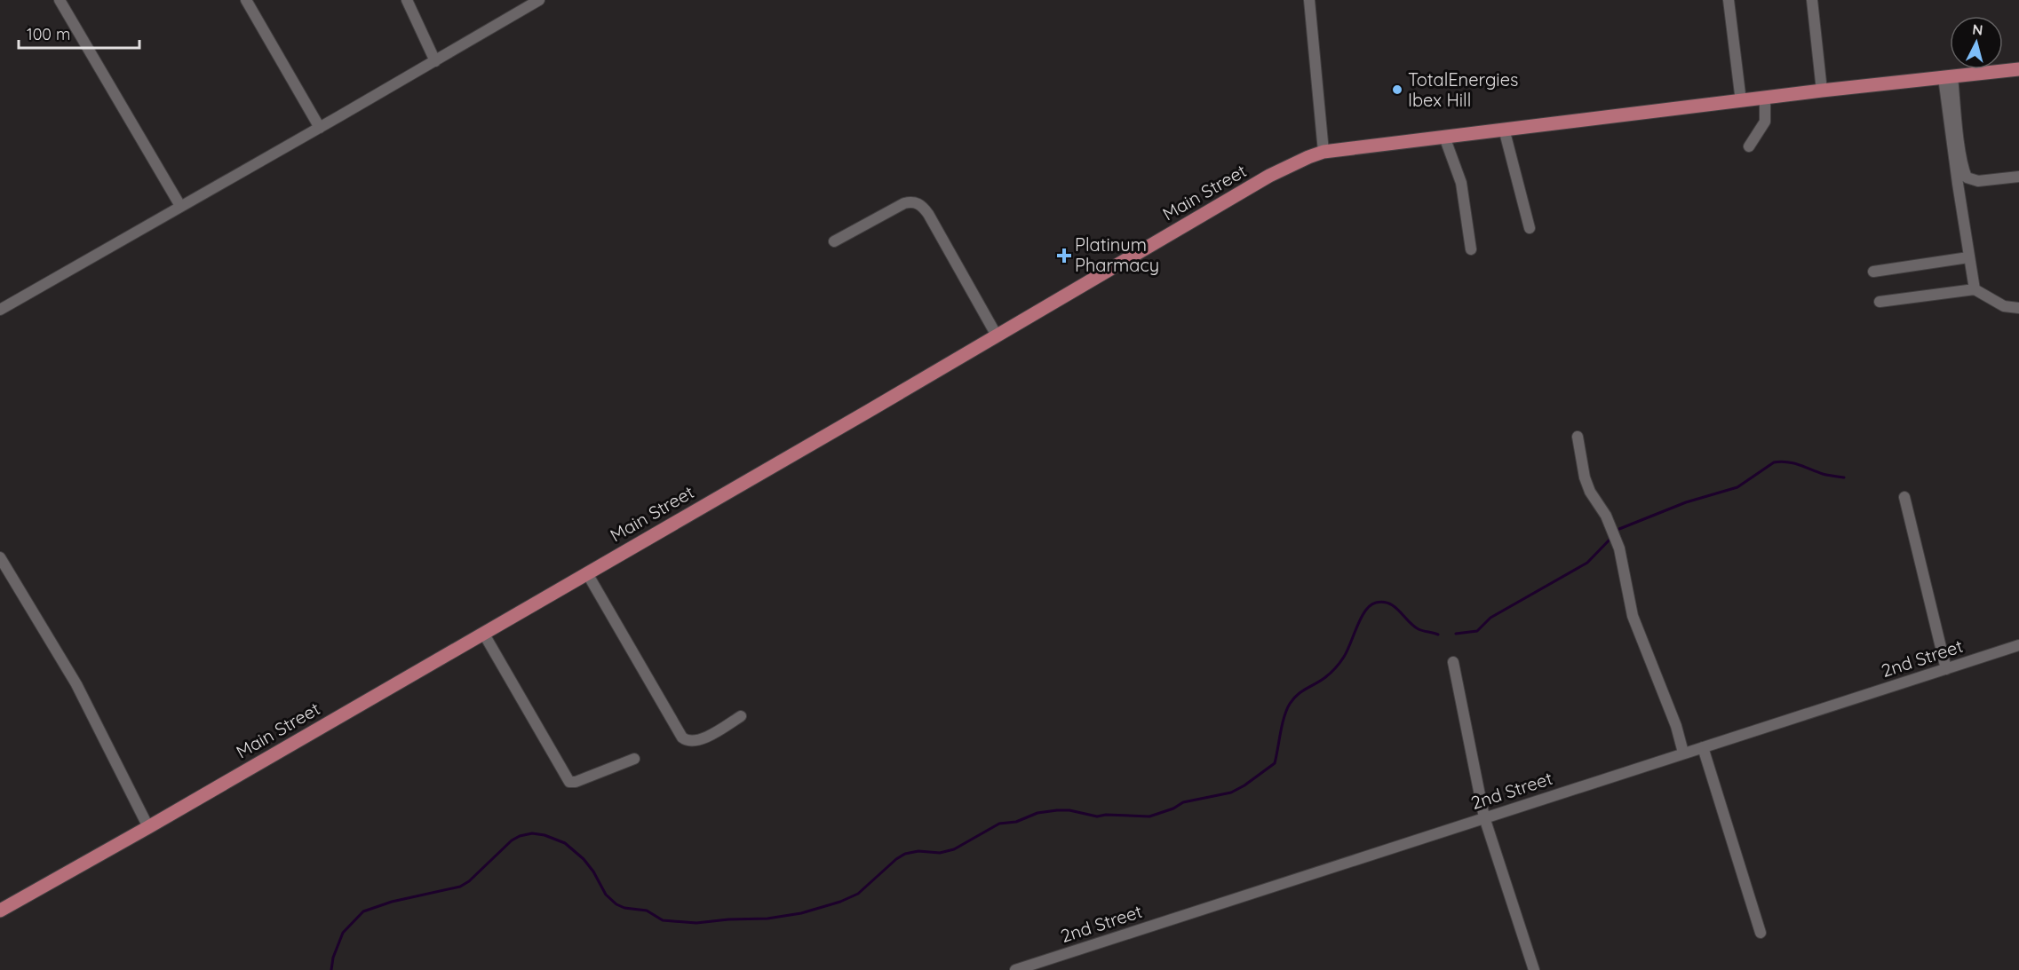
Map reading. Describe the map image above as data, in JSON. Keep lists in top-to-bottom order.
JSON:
{
  "streets": {
    "main road": ["Main Street"],
    "street": ["2nd Street"]
  },
  "places": {
    "other": ["TotalEnergies Ibex Hill"],
    "health": ["Platinum Pharmacy"]
  },
  "scale_bar": "100 m",
  "north": "top"
}
